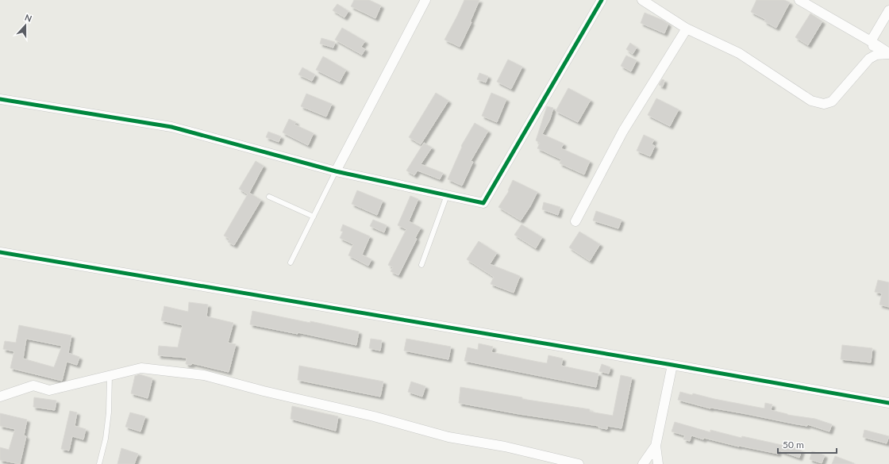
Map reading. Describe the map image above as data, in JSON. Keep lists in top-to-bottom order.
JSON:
{
  "scale_bar": "50 m",
  "north": "top"
}
